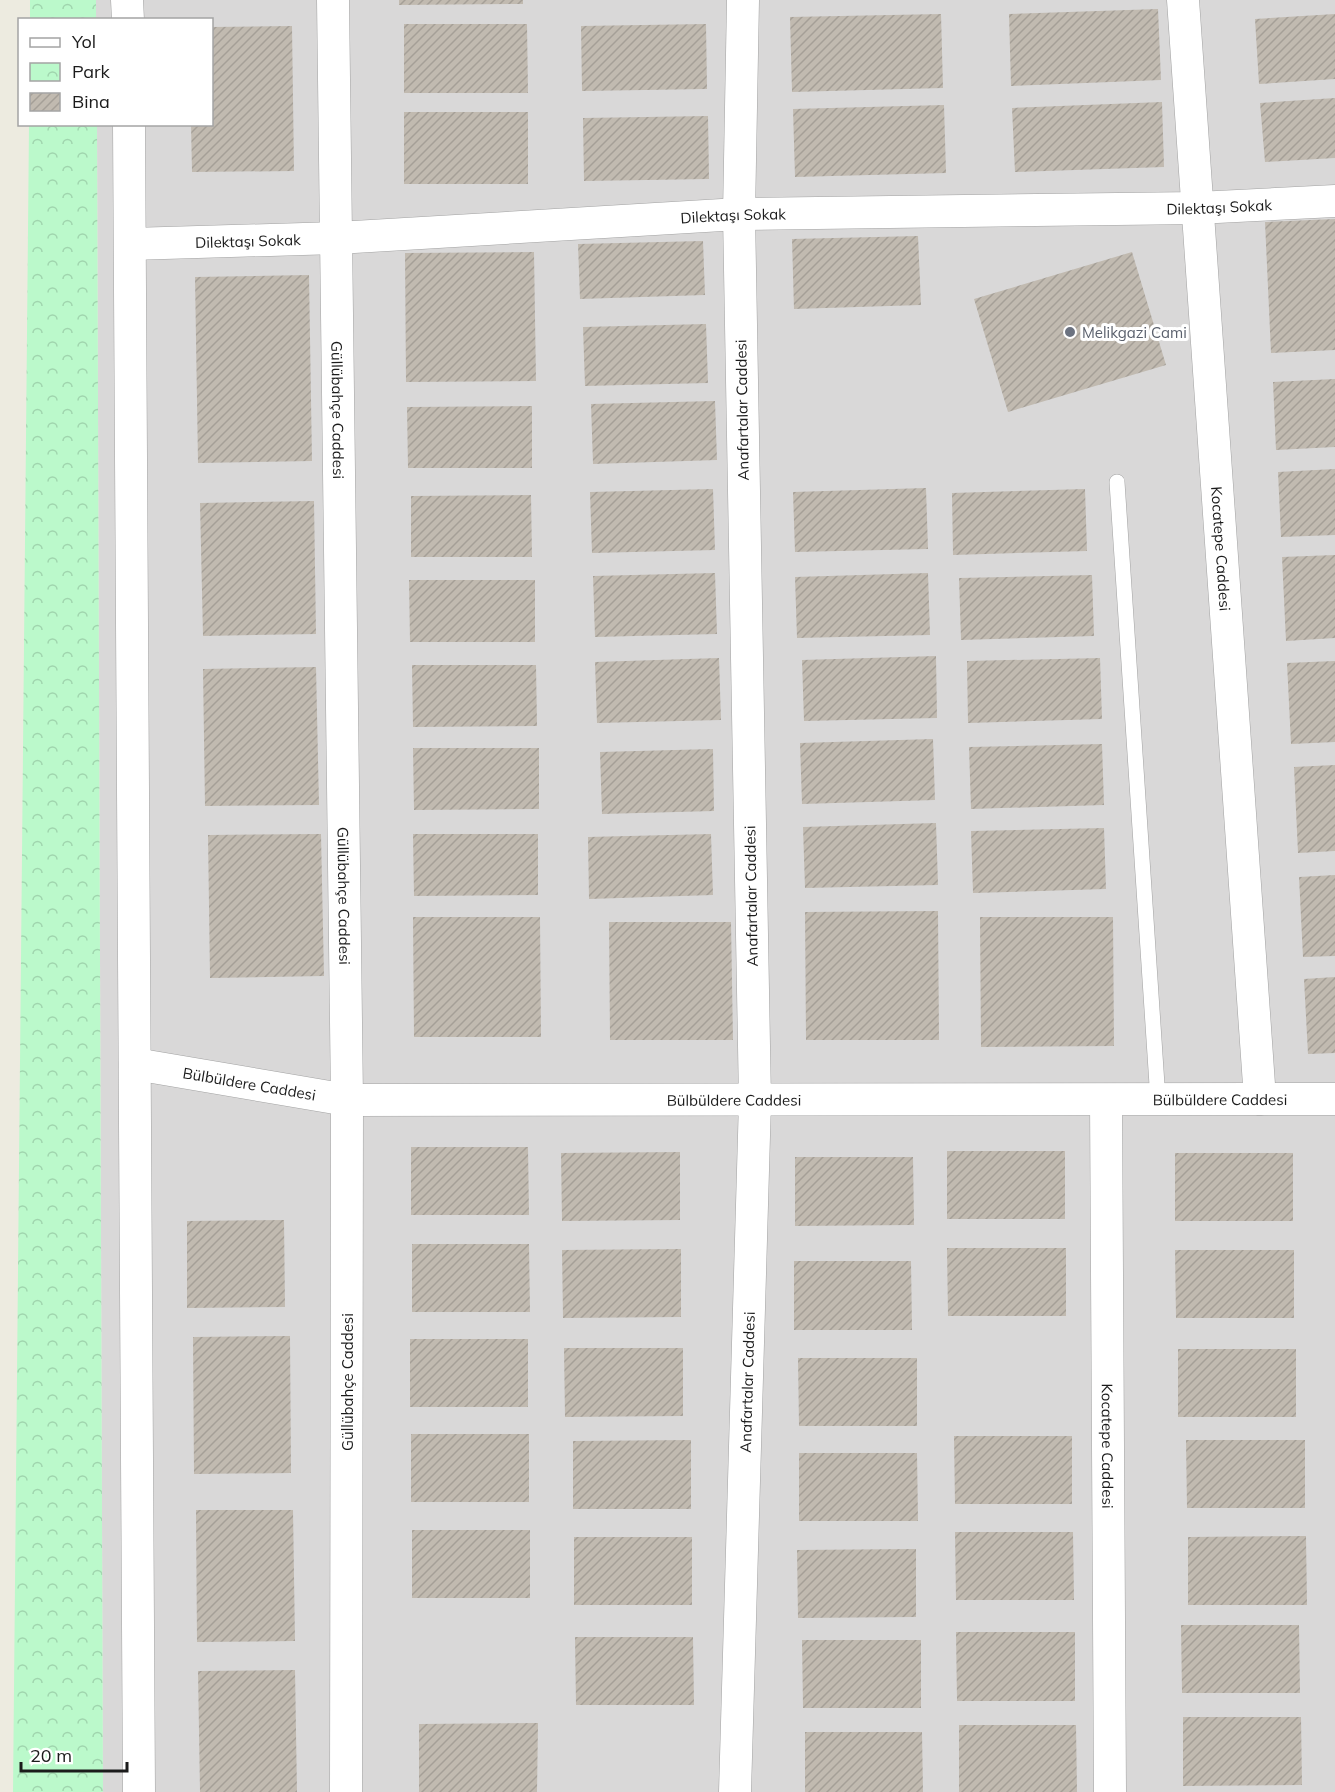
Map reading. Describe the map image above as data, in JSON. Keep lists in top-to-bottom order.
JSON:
{
  "streets": {
    "street": [
      "Dilektaşı Sokak",
      "Güllübahçe Caddesi",
      "Anafartalar Caddesi",
      "Kocatepe Caddesi",
      "Bülbüldere Caddesi"
    ]
  },
  "crossings": [
    ["Dilektaşı Sokak", "Güllübahçe Caddesi"],
    ["Dilektaşı Sokak", "Anafartalar Caddesi"],
    ["Dilektaşı Sokak", "Kocatepe Caddesi"],
    ["Güllübahçe Caddesi", "Bülbüldere Caddesi"],
    ["Anafartalar Caddesi", "Bülbüldere Caddesi"],
    ["Kocatepe Caddesi", "Bülbüldere Caddesi"]
  ],
  "places": ["Melikgazi Cami"],
  "legend": ["Yol", "Park", "Bina"],
  "scale_bar": "20 m"
}
